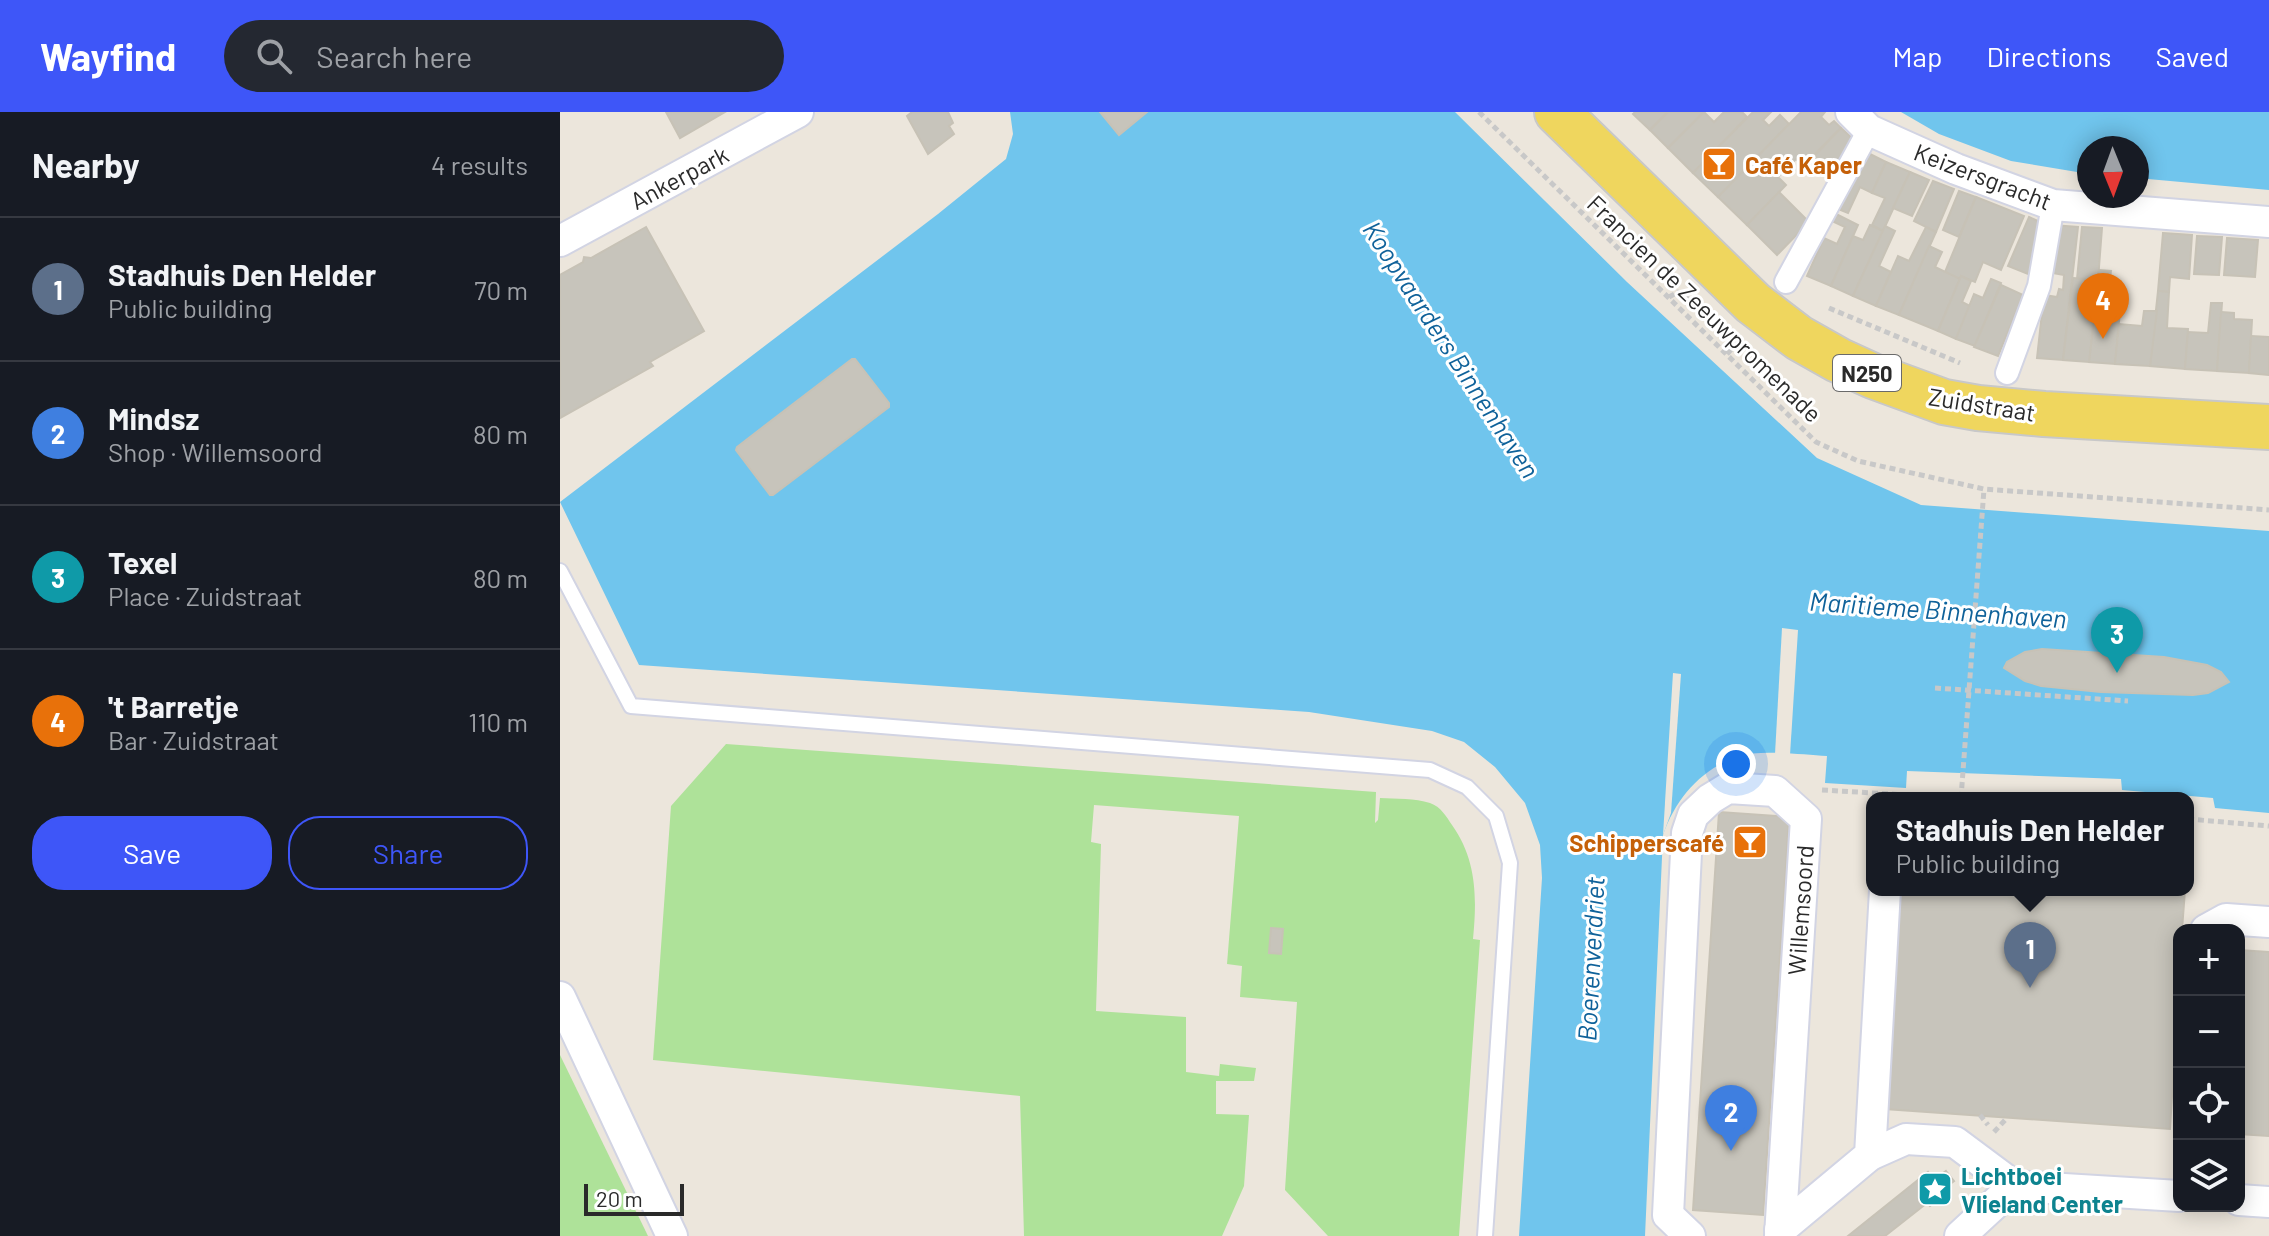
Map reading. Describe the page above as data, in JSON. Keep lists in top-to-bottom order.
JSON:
{
  "streets": {
    "main road": ["N250", "Zuidstraat"],
    "street": ["Keizersgracht", "Ankerpark", "Willemsoord"],
    "path": ["Francien de Zeeuwpromenade"]
  },
  "crossings": [
    ["Keizersgracht", "Zuidstraat"]
  ],
  "water": ["Koopvaarders Binnenhaven", "Maritieme Binnenhaven", "Boerenverdriet"],
  "places": {
    "bar": ["Café Kaper", "Schipperscafé"],
    "place": ["Lichtboei Vlieland Center"]
  },
  "scale_bar": "20 m",
  "north": "bottom",
  "page": {
    "header": "Wayfind",
    "search": "Search here",
    "nav": ["Map", "Directions", "Saved"],
    "heading": ["Nearby", "4 results"],
    "list": [
      {
        "mark": "1",
        "name": "Stadhuis Den Helder",
        "note": "Public building",
        "value": "70 m"
      },
      {
        "mark": "2",
        "name": "Mindsz",
        "note": "Shop · Willemsoord",
        "value": "80 m"
      },
      {
        "mark": "3",
        "name": "Texel",
        "note": "Place · Zuidstraat",
        "value": "80 m"
      },
      {
        "mark": "4",
        "name": "'t Barretje",
        "note": "Bar · Zuidstraat",
        "value": "110 m"
      }
    ],
    "pins": [
      "4",
      "3",
      "1",
      "2"
    ],
    "buttons": ["Save", "Share"],
    "popup": ["Stadhuis Den Helder", "Public building"],
    "map_buttons": ["+", "−"],
    "scale": "20 m"
  }
}
